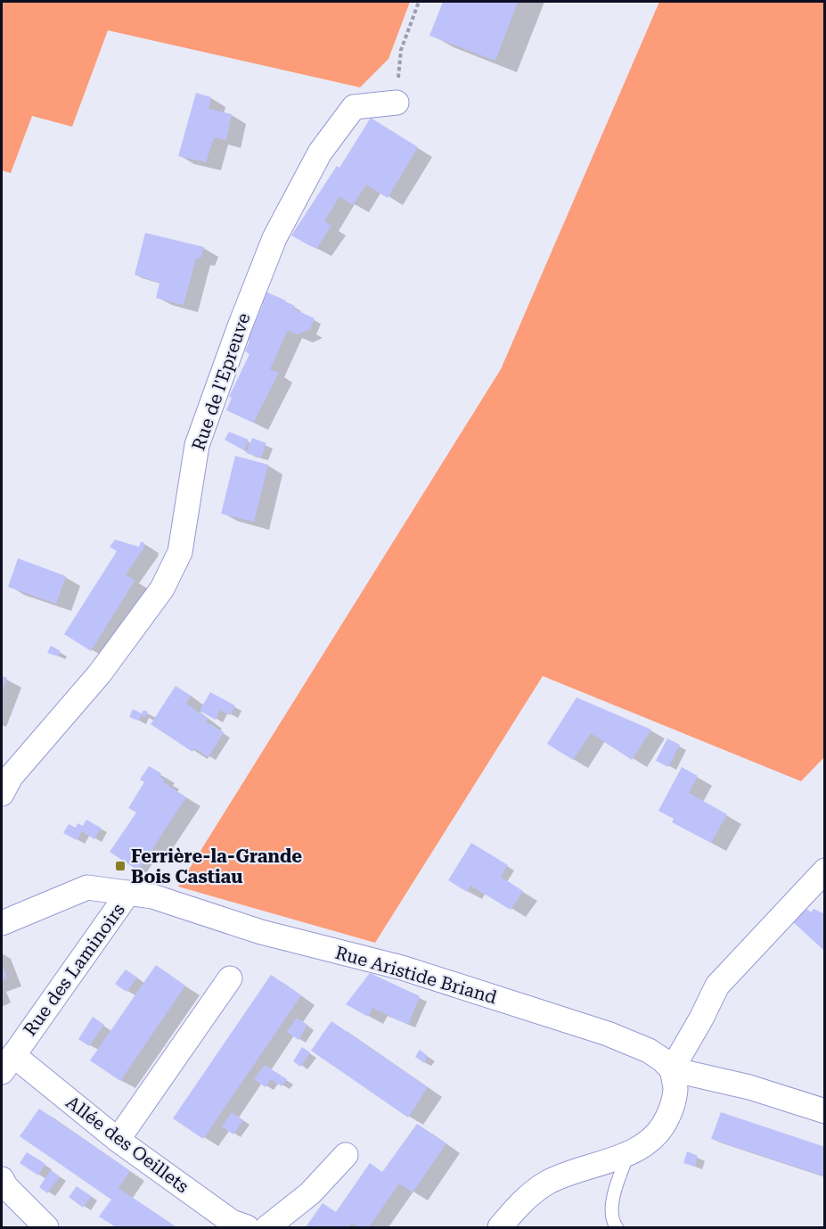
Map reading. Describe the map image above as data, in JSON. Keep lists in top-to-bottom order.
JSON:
{
  "streets": {
    "street": [
      "Rue de l'Epreuve",
      "Rue des Laminoirs",
      "Rue Aristide Briand",
      "Allée des Oeillets"
    ]
  },
  "crossings": [
    ["Rue des Laminoirs", "Rue Aristide Briand"],
    ["Rue des Laminoirs", "Allée des Oeillets"]
  ],
  "places": {
    "transit": ["Ferrière-la-Grande Bois Castiau"]
  }
}
